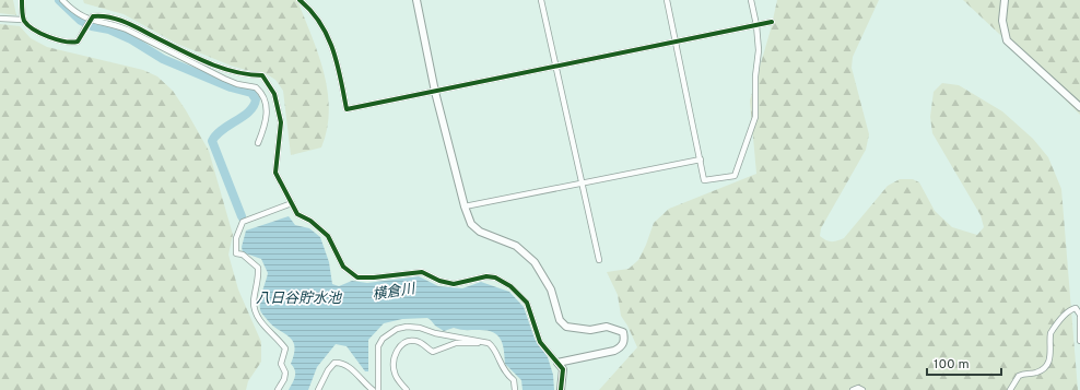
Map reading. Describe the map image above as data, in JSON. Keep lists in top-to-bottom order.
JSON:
{
  "water": ["横倉川", "八日谷貯水池"],
  "scale_bar": "100 m"
}
